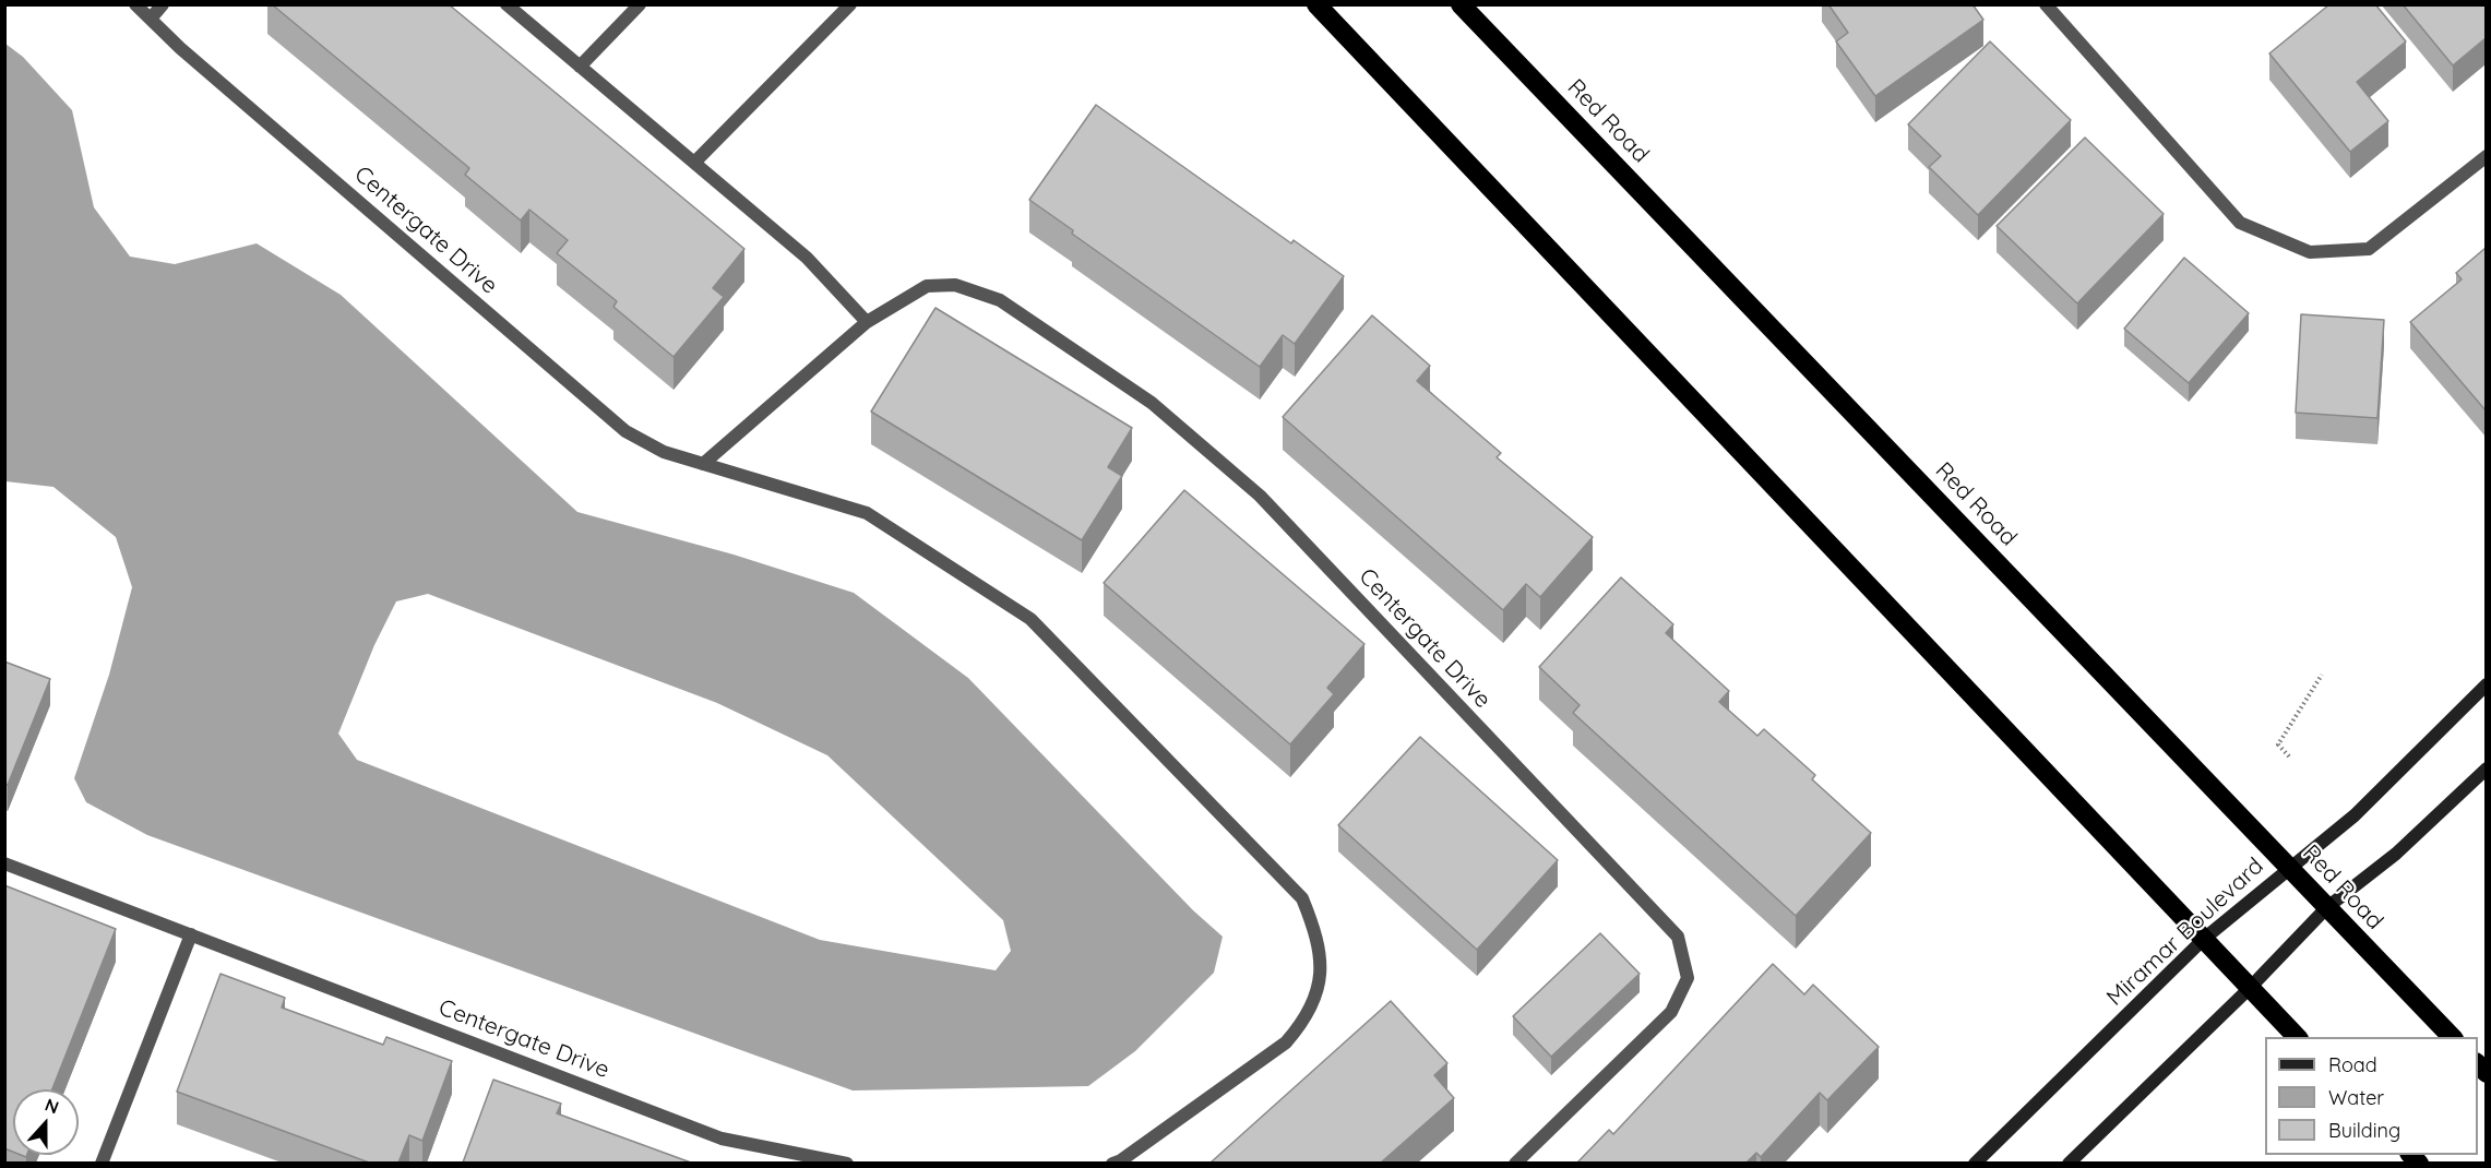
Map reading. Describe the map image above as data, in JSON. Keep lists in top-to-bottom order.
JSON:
{
  "streets": {
    "highway": ["Red Road"],
    "street": ["Centergate Drive", "Miramar Boulevard"]
  },
  "crossings": [
    ["Red Road", "Miramar Boulevard"]
  ],
  "legend": ["Road", "Water", "Building"],
  "north": "top"
}
